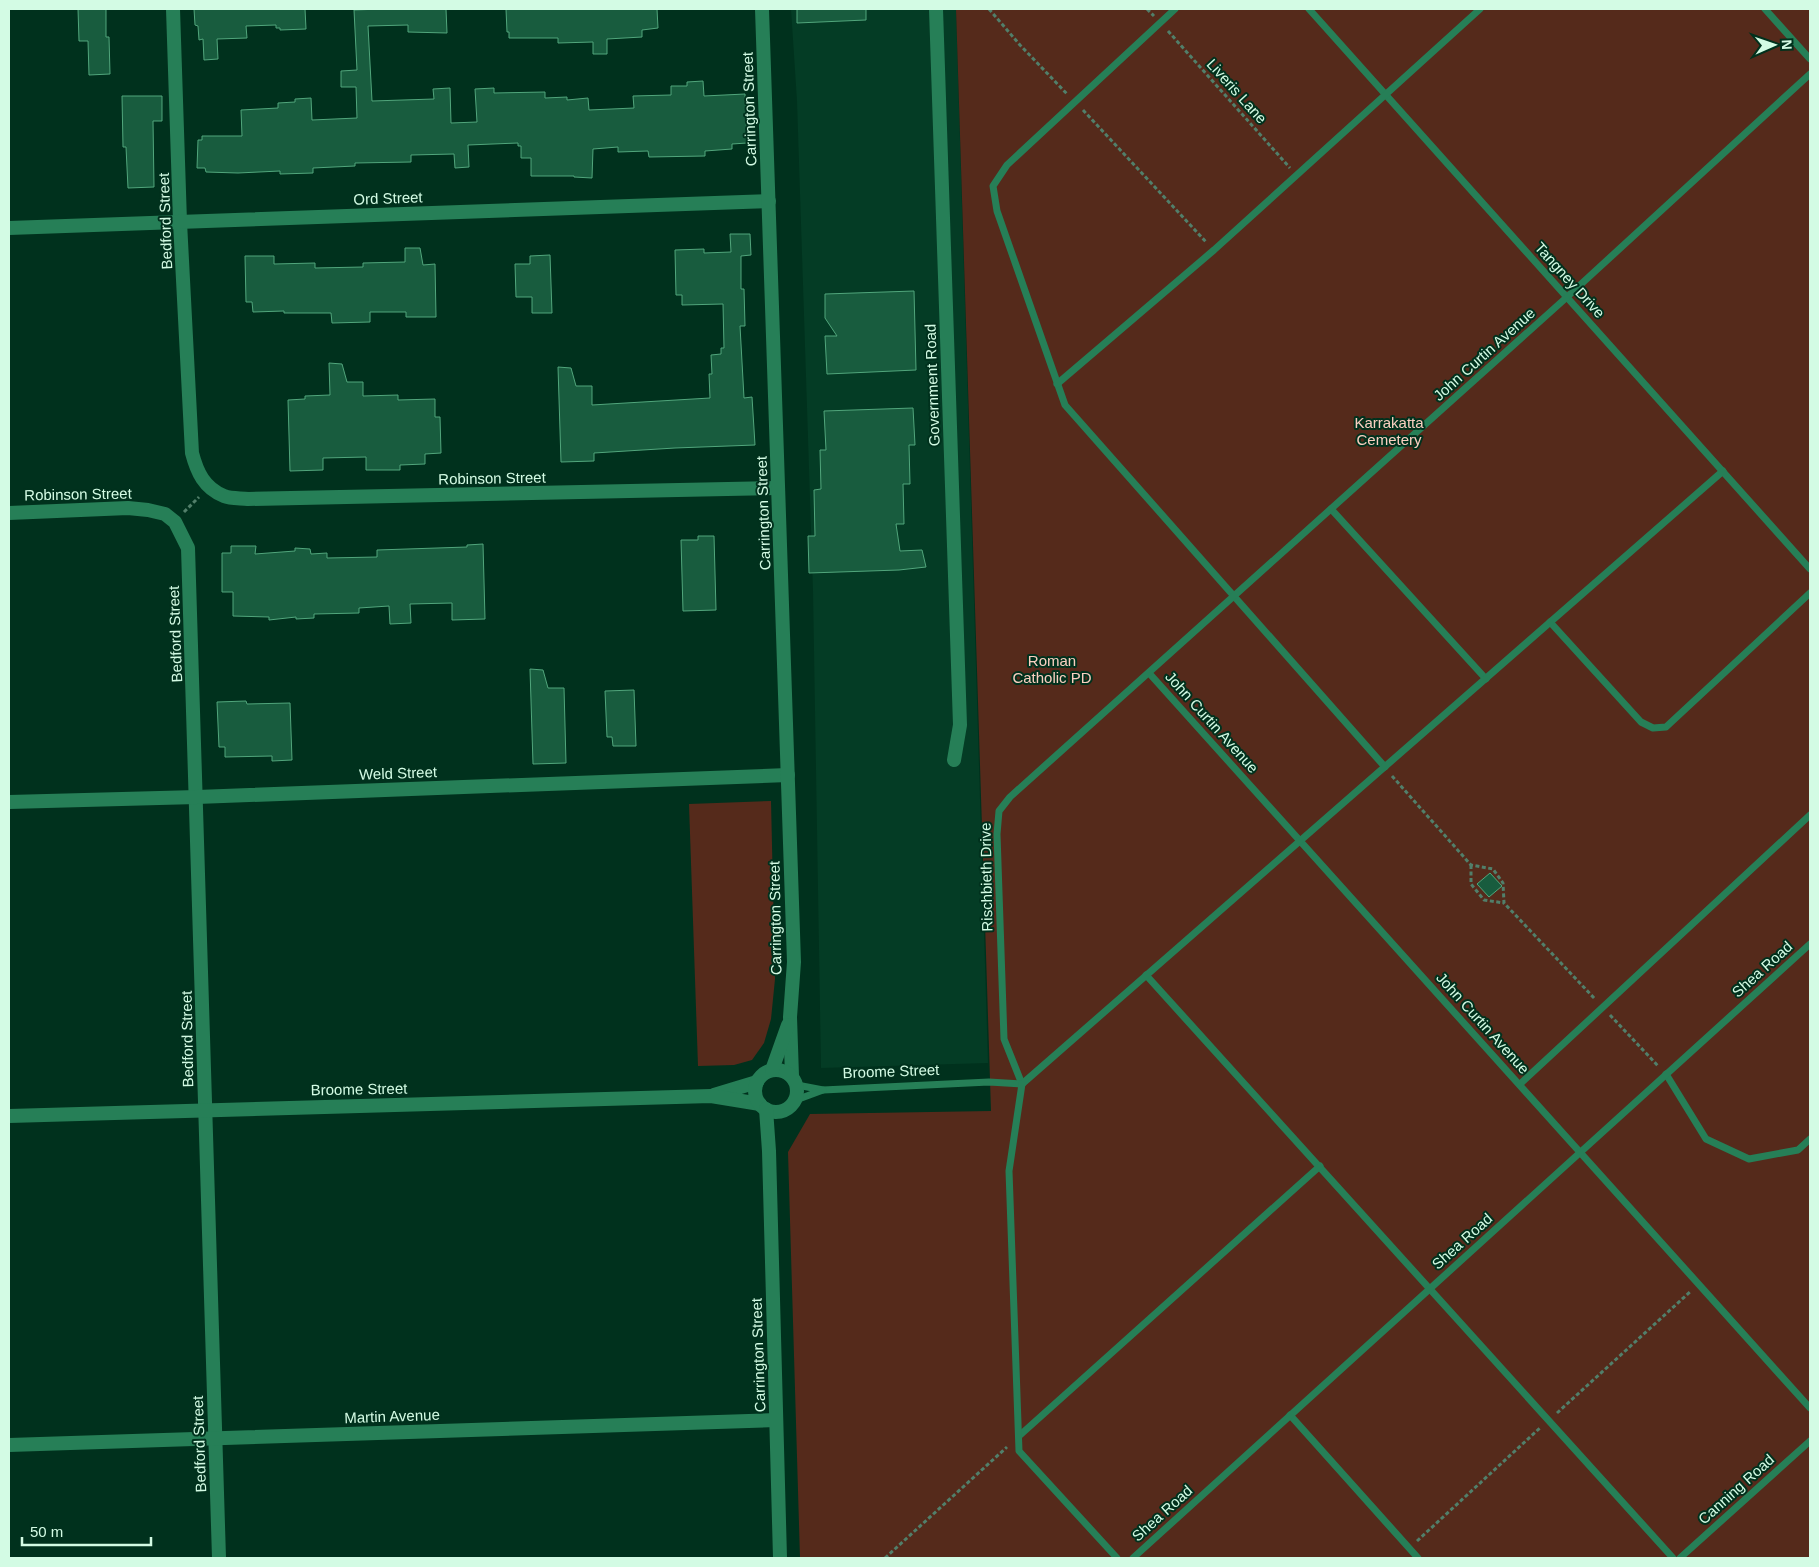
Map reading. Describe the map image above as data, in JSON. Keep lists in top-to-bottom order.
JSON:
{
  "streets": {
    "street": [
      "Carrington Street",
      "Ord Street",
      "Bedford Street",
      "Government Road",
      "Robinson Street",
      "Weld Street",
      "Broome Street",
      "Martin Avenue"
    ],
    "lane": [
      "Tangney Drive",
      "John Curtin Avenue",
      "Rischbieth Drive",
      "Shea Road",
      "Canning Road"
    ],
    "path": ["Liveris Lane"]
  },
  "crossings": [
    ["Carrington Street", "Ord Street"],
    ["Carrington Street", "Robinson Street"],
    ["Carrington Street", "Weld Street"],
    ["Carrington Street", "Broome Street"],
    ["Carrington Street", "Martin Avenue"],
    ["Ord Street", "Bedford Street"],
    ["Bedford Street", "Robinson Street"],
    ["Bedford Street", "Weld Street"],
    ["Bedford Street", "Broome Street"],
    ["Bedford Street", "Martin Avenue"],
    ["Tangney Drive", "John Curtin Avenue"],
    ["John Curtin Avenue", "Rischbieth Drive"],
    ["John Curtin Avenue", "Shea Road"],
    ["Rischbieth Drive", "Broome Street"]
  ],
  "parks": ["Karrakatta Cemetery", "Roman Catholic PD"],
  "scale_bar": "50 m",
  "north": "right"
}
